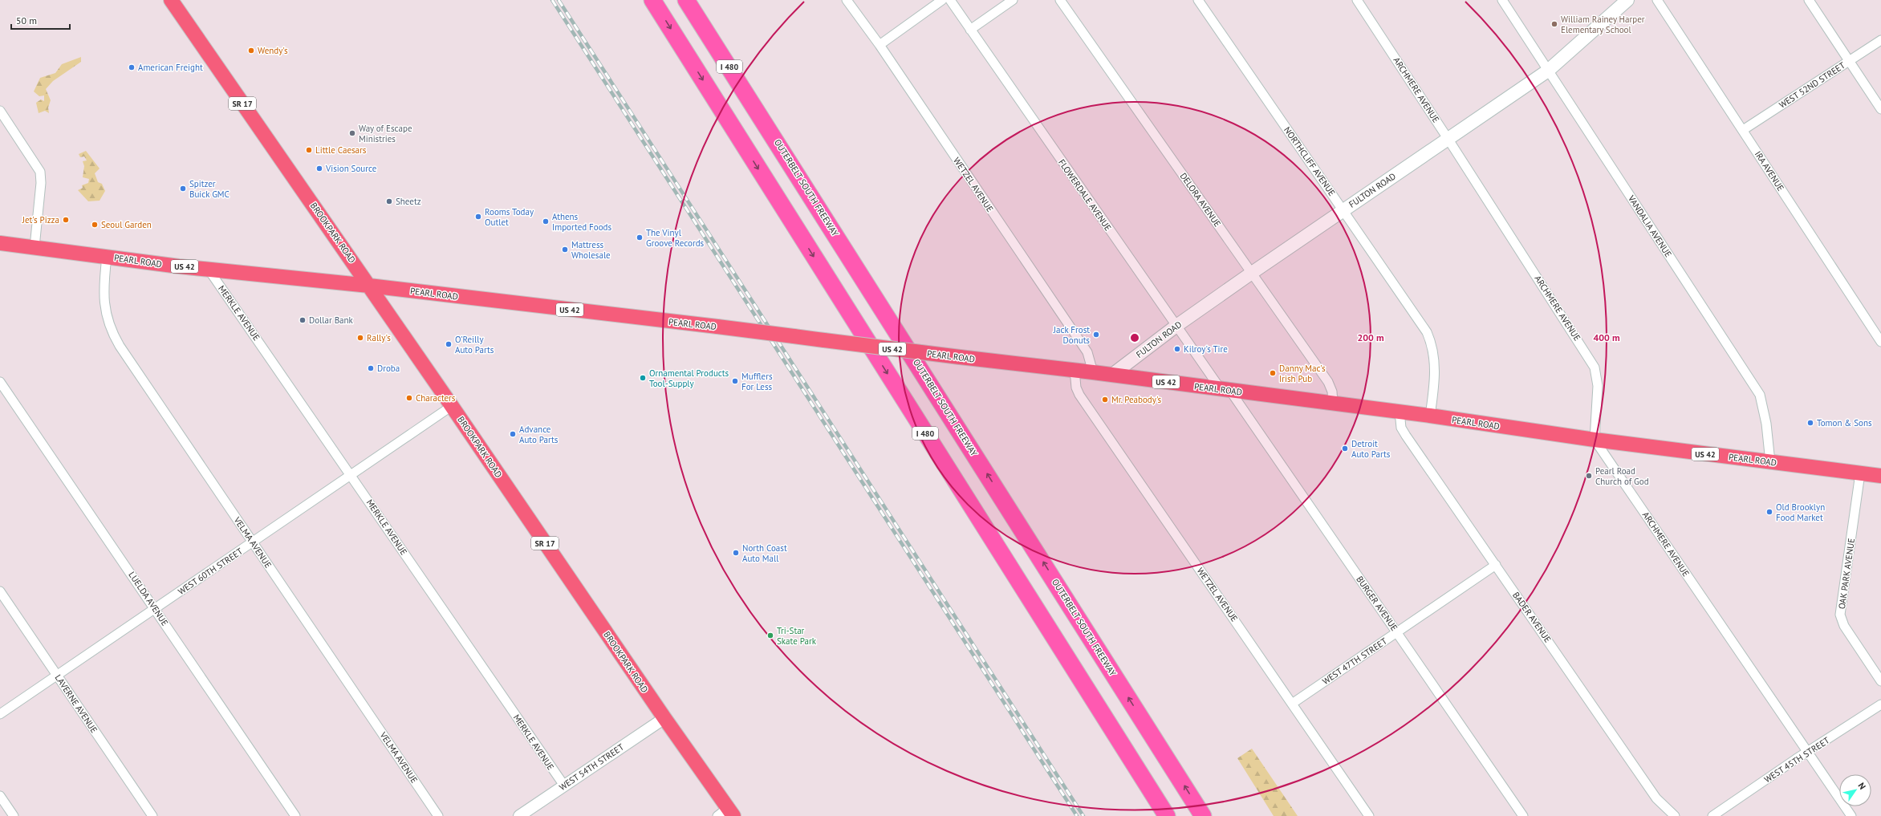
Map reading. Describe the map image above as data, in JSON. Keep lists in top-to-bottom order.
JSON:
{
  "streets": {
    "highway": ["I 480", "OUTERBELT SOUTH FREEWAY"],
    "main road": [
      "SR 17",
      "FULTON ROAD",
      "BROOKPARK ROAD",
      "PEARL ROAD",
      "US 42"
    ],
    "street": [
      "WEST 52ND STREET",
      "ARCHMERE AVENUE",
      "NORTHCLIFF AVENUE",
      "IRA AVENUE",
      "WETZEL AVENUE",
      "FLOWERDALE AVENUE",
      "DELORA AVENUE",
      "VANDALIA AVENUE",
      "MERKLE AVENUE",
      "VELMA AVENUE",
      "WEST 60TH STREET",
      "OAK PARK AVENUE",
      "LUELDA AVENUE",
      "BURGER AVENUE",
      "BADER AVENUE",
      "WEST 47TH STREET",
      "LAVERNE AVENUE",
      "WEST 45TH STREET",
      "WEST 54TH STREET"
    ]
  },
  "crossings": [
    ["WEST 52ND STREET", "IRA AVENUE"],
    ["ARCHMERE AVENUE", "FULTON ROAD"],
    ["ARCHMERE AVENUE", "PEARL ROAD"],
    ["ARCHMERE AVENUE", "WEST 45TH STREET"],
    ["NORTHCLIFF AVENUE", "FULTON ROAD"],
    ["NORTHCLIFF AVENUE", "PEARL ROAD"],
    ["WETZEL AVENUE", "PEARL ROAD"],
    ["WETZEL AVENUE", "WEST 47TH STREET"],
    ["FULTON ROAD", "FLOWERDALE AVENUE"],
    ["FULTON ROAD", "DELORA AVENUE"],
    ["FULTON ROAD", "VANDALIA AVENUE"],
    ["FULTON ROAD", "PEARL ROAD"],
    ["FLOWERDALE AVENUE", "PEARL ROAD"],
    ["FLOWERDALE AVENUE", "BURGER AVENUE"],
    ["DELORA AVENUE", "PEARL ROAD"],
    ["VANDALIA AVENUE", "PEARL ROAD"],
    ["BROOKPARK ROAD", "PEARL ROAD"],
    ["BROOKPARK ROAD", "WEST 60TH STREET"],
    ["BROOKPARK ROAD", "WEST 54TH STREET"],
    ["PEARL ROAD", "MERKLE AVENUE"],
    ["PEARL ROAD", "VELMA AVENUE"],
    ["PEARL ROAD", "OAK PARK AVENUE"],
    ["PEARL ROAD", "BURGER AVENUE"],
    ["PEARL ROAD", "BADER AVENUE"],
    ["MERKLE AVENUE", "WEST 60TH STREET"],
    ["MERKLE AVENUE", "WEST 54TH STREET"],
    ["VELMA AVENUE", "WEST 60TH STREET"],
    ["WEST 60TH STREET", "LUELDA AVENUE"],
    ["WEST 60TH STREET", "LAVERNE AVENUE"],
    ["BURGER AVENUE", "WEST 47TH STREET"],
    ["BADER AVENUE", "WEST 47TH STREET"]
  ],
  "places": [
    "William Rainey Harper Elementary School",
    "Wendy's",
    "American Freight",
    "Way of Escape Ministries",
    "Little Caesars",
    "Vision Source",
    "Spitzer Buick GMC",
    "Sheetz",
    "Rooms Today Outlet",
    "Jet's Pizza",
    "Athens Imported Foods",
    "Seoul Garden",
    "The Vinyl Groove Records",
    "Mattress Wholesale",
    "Dollar Bank",
    "Jack Frost Donuts",
    "Rally's",
    "O'Reilly Auto Parts",
    "Kilroy's Tire",
    "Droba",
    "Danny Mac's Irish Pub",
    "Ornamental Products Tool-Supply",
    "Mufflers For Less",
    "Characters",
    "Mr. Peabody's",
    "Tomon & Sons",
    "Advance Auto Parts",
    "Detroit Auto Parts",
    "Pearl Road Church of God",
    "Old Brooklyn Food Market",
    "North Coast Auto Mall",
    "Tri-Star Skate Park"
  ],
  "scale_bar": "50 m",
  "north": "top right",
  "rings": ["200 m", "400 m"]
}
